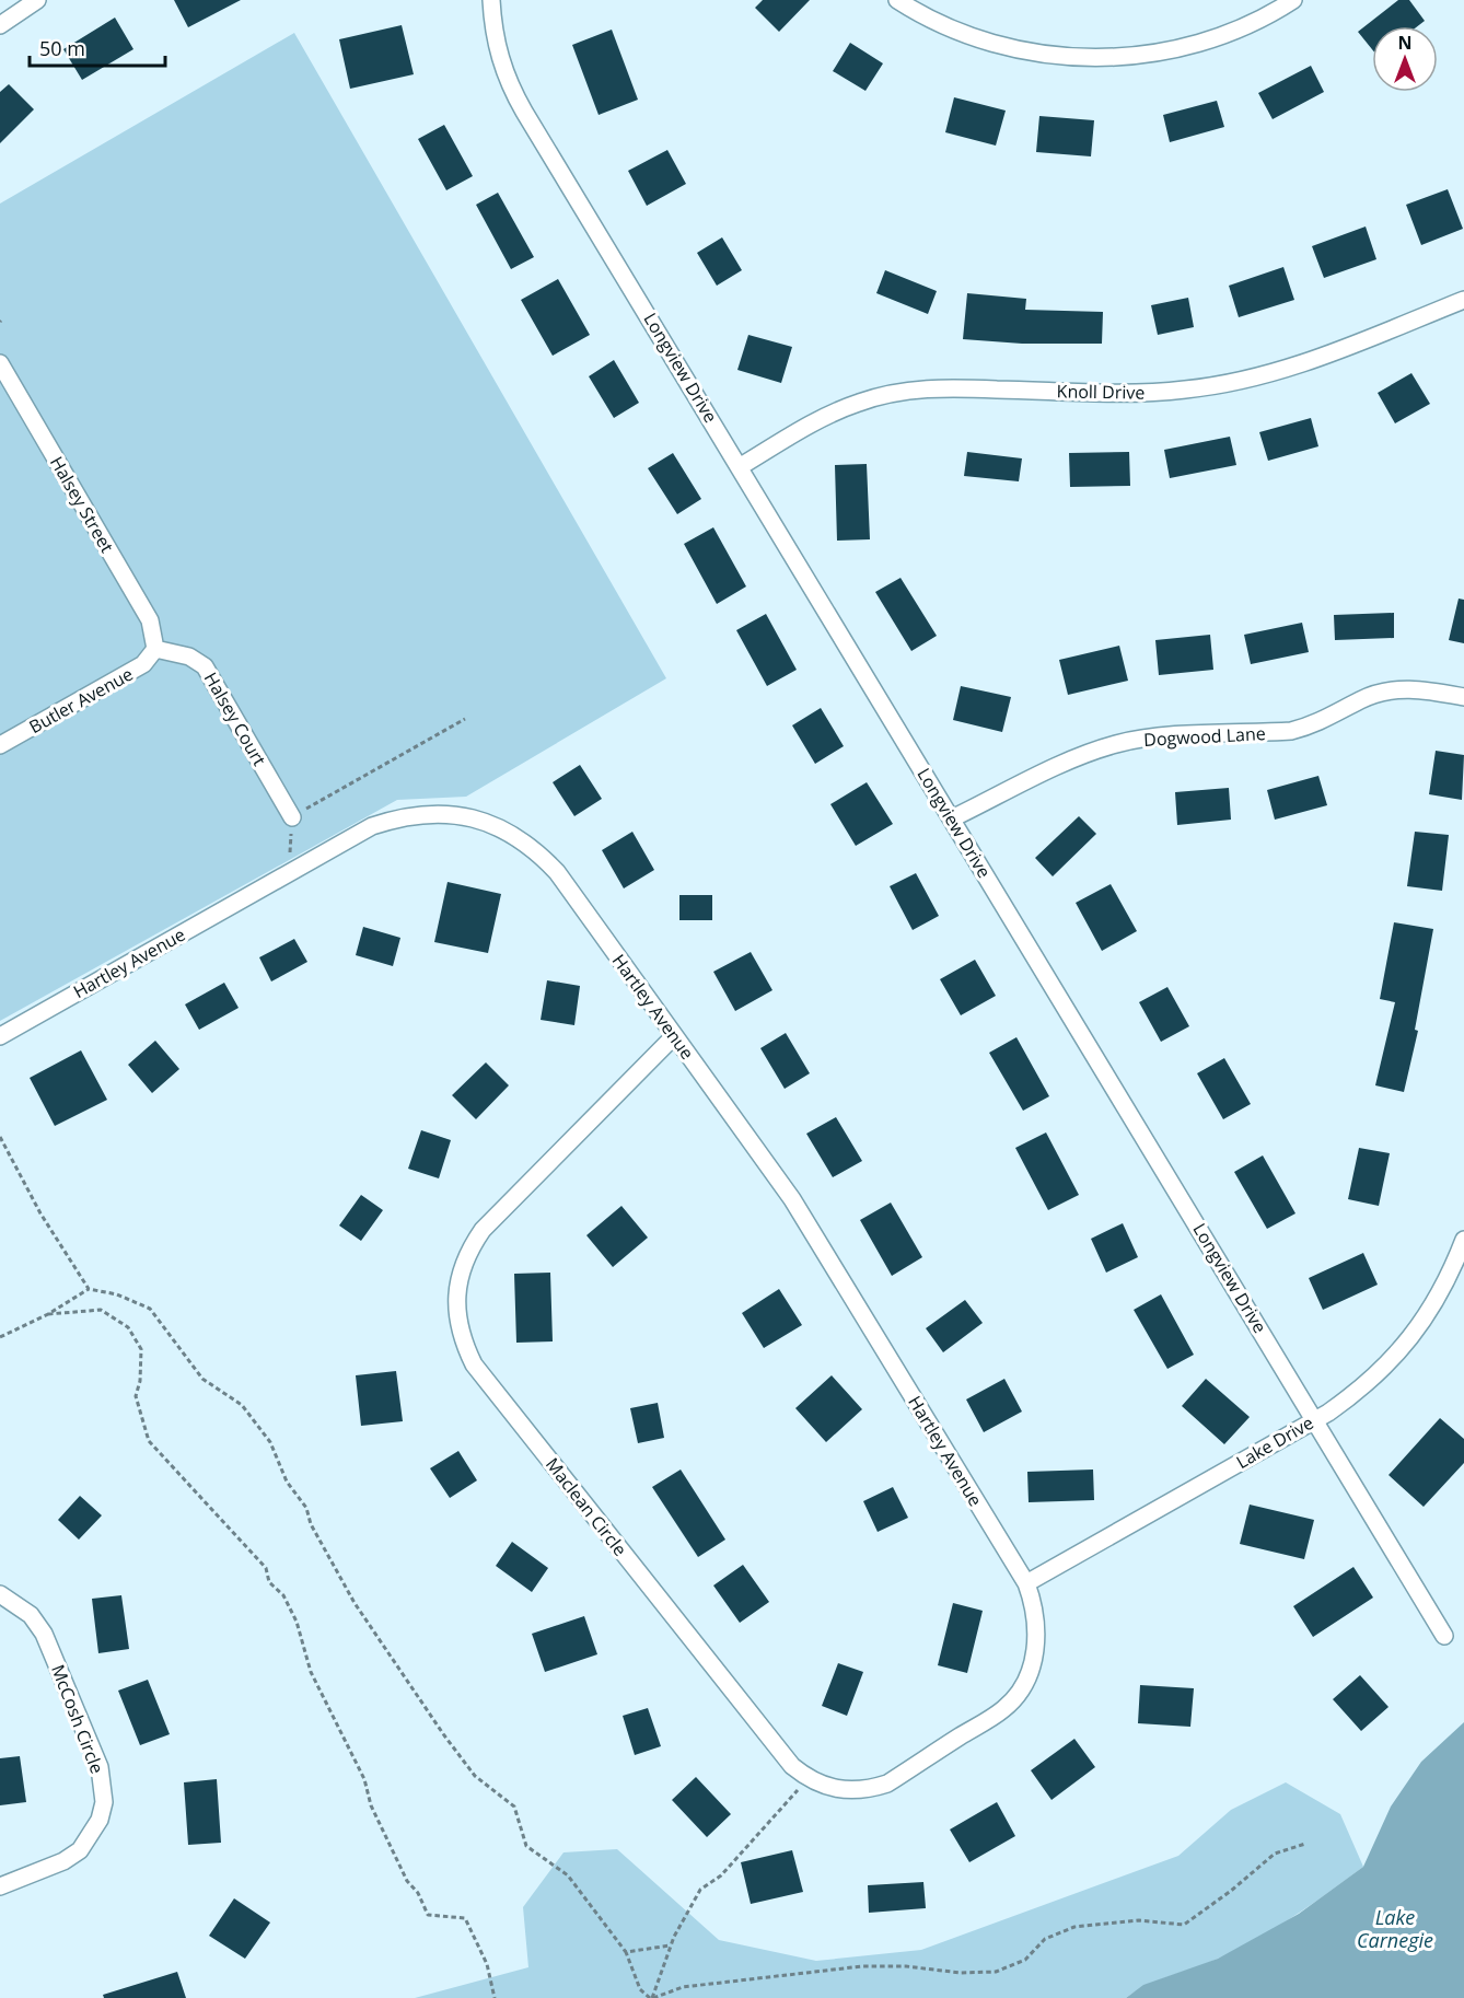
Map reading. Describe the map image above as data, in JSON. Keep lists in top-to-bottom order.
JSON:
{
  "streets": {
    "street": [
      "Longview Drive",
      "Knoll Drive",
      "Halsey Street",
      "Butler Avenue",
      "Halsey Court",
      "Dogwood Lane",
      "Hartley Avenue",
      "Lake Drive",
      "Maclean Circle",
      "McCosh Circle"
    ]
  },
  "crossings": [
    ["Longview Drive", "Knoll Drive"],
    ["Longview Drive", "Dogwood Lane"],
    ["Longview Drive", "Lake Drive"],
    ["Halsey Street", "Butler Avenue"],
    ["Halsey Street", "Halsey Court"],
    ["Butler Avenue", "Halsey Court"],
    ["Hartley Avenue", "Lake Drive"],
    ["Hartley Avenue", "Maclean Circle"]
  ],
  "water": ["Lake Carnegie"],
  "scale_bar": "50 m",
  "north": "top"
}
